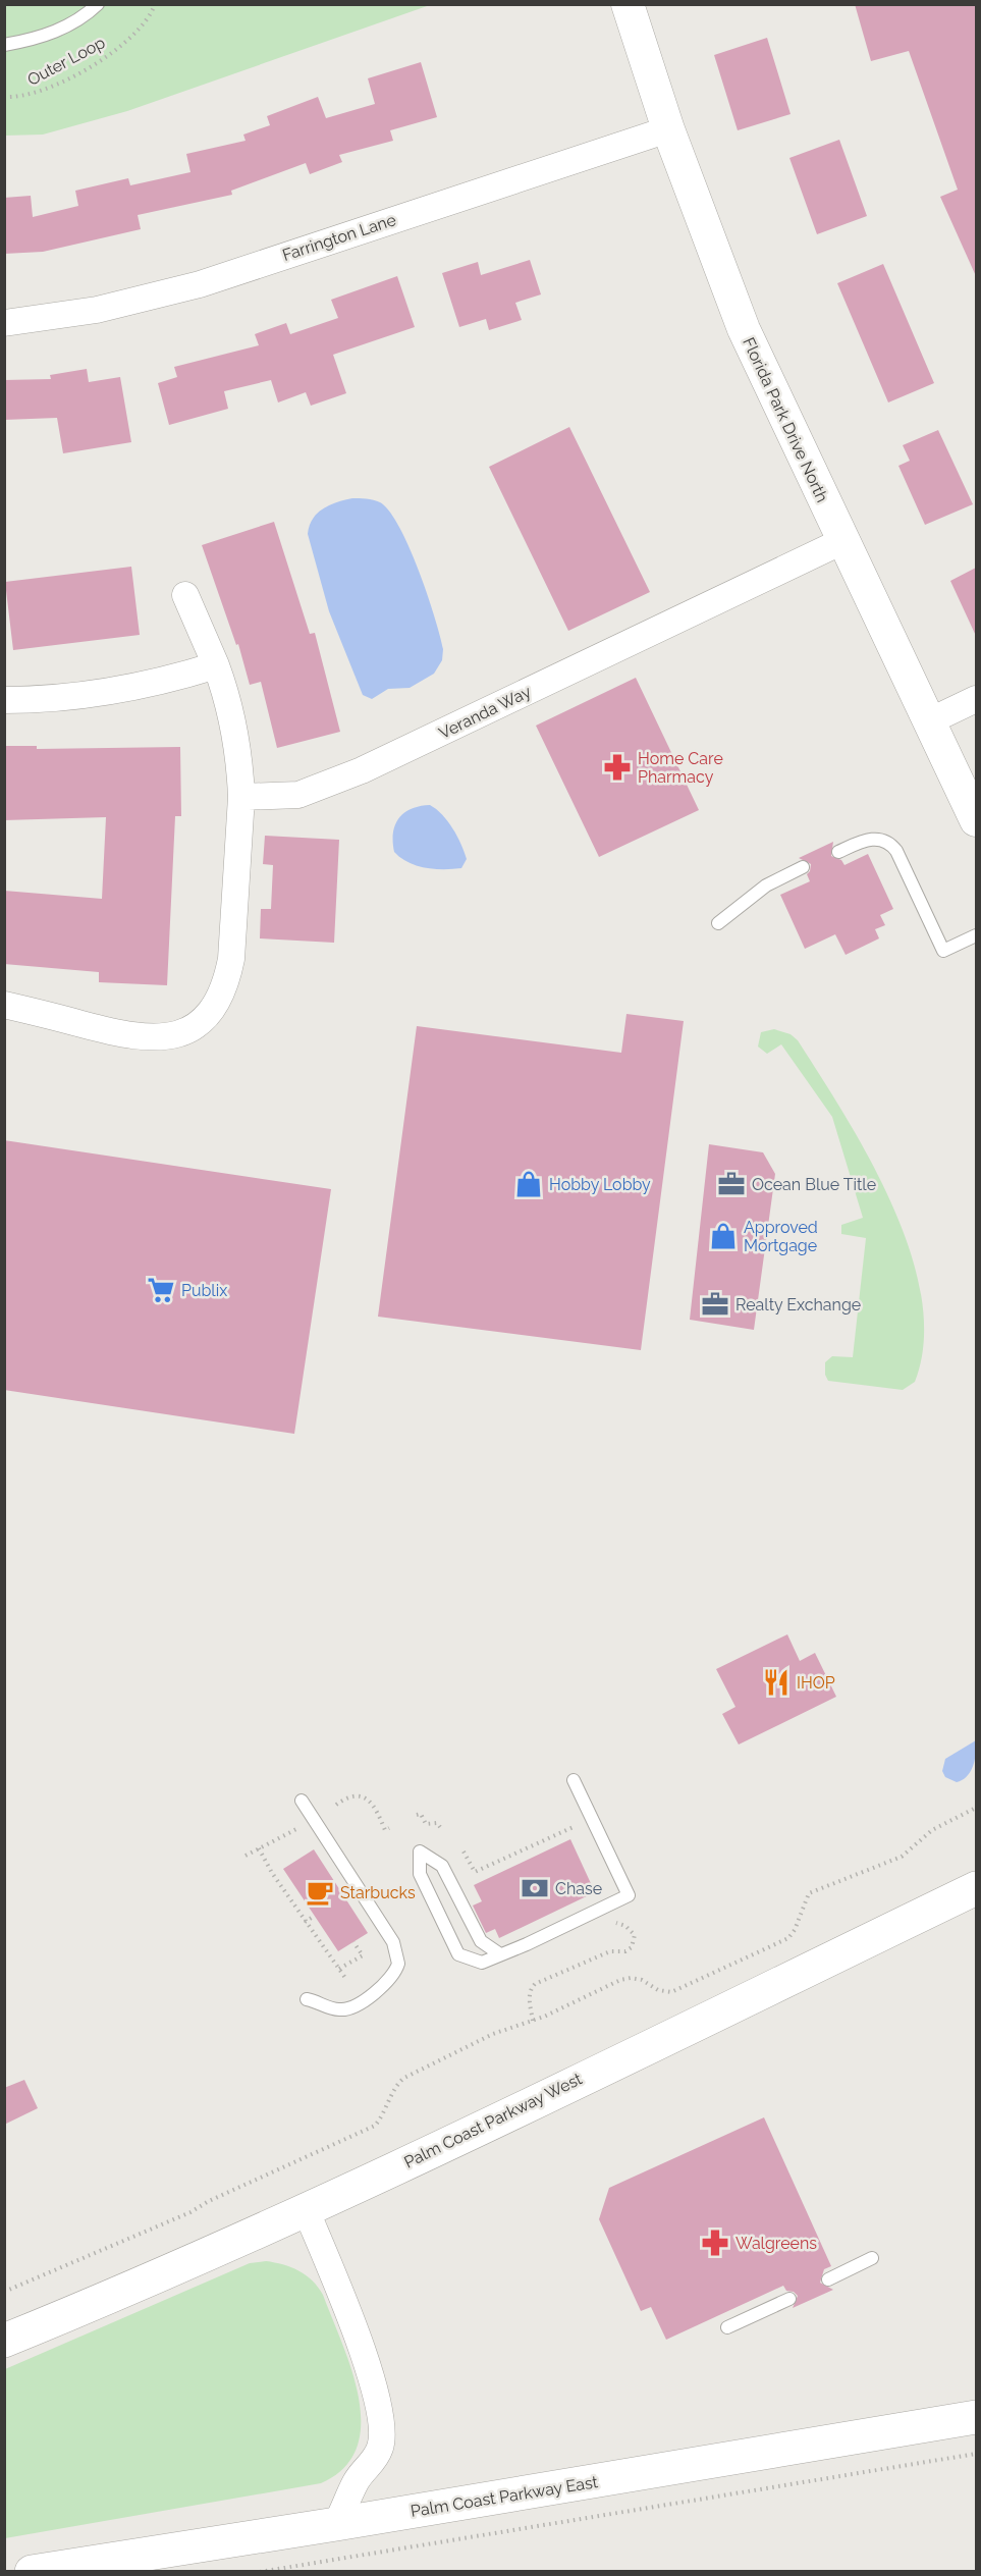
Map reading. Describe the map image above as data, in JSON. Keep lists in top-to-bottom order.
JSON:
{
  "streets": {
    "main road": ["Palm Coast Parkway West", "Palm Coast Parkway East"],
    "street": ["Farrington Lane", "Florida Park Drive North", "Veranda Way"],
    "path": ["Outer Loop"]
  },
  "crossings": [
    ["Farrington Lane", "Florida Park Drive North"],
    ["Florida Park Drive North", "Veranda Way"]
  ],
  "places": {
    "pharmacy": ["Home Care Pharmacy", "Walgreens"],
    "shop": ["Hobby Lobby", "Approved Mortgage"],
    "office": ["Ocean Blue Title", "Realty Exchange"],
    "supermarket": ["Publix"],
    "restaurant": ["IHOP"],
    "bank": ["Chase"],
    "cafe": ["Starbucks"]
  }
}
